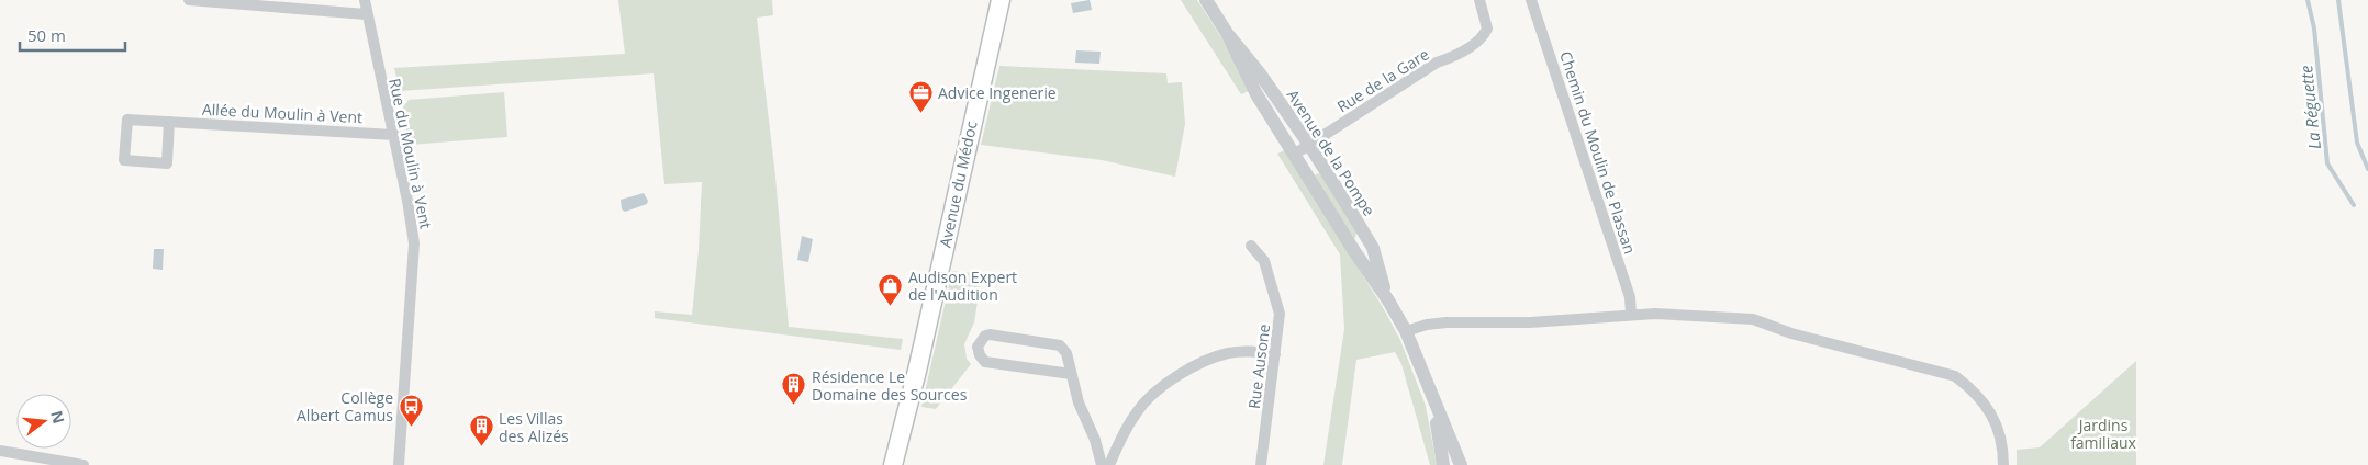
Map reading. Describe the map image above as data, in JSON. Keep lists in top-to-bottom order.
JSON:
{
  "streets": {
    "main road": ["Avenue du Médoc"],
    "street": [
      "Rue de la Gare",
      "Allée du Moulin à Vent",
      "Avenue de la Pompe",
      "Chemin du Moulin de Plassan",
      "Rue du Moulin à Vent",
      "Rue Ausone"
    ]
  },
  "crossings": [
    ["Rue de la Gare", "Avenue de la Pompe"],
    ["Allée du Moulin à Vent", "Rue du Moulin à Vent"]
  ],
  "water": ["La Réguette"],
  "parks": ["Jardins familiaux"],
  "places": {
    "office": ["Advice Ingenerie"],
    "shop": ["Audison Expert de l'Audition"],
    "building": ["Résidence Le Domaine des Sources", "Les Villas des Alizés"],
    "bus stop": ["Collège Albert Camus"]
  },
  "scale_bar": "50 m",
  "north": "right"
}
